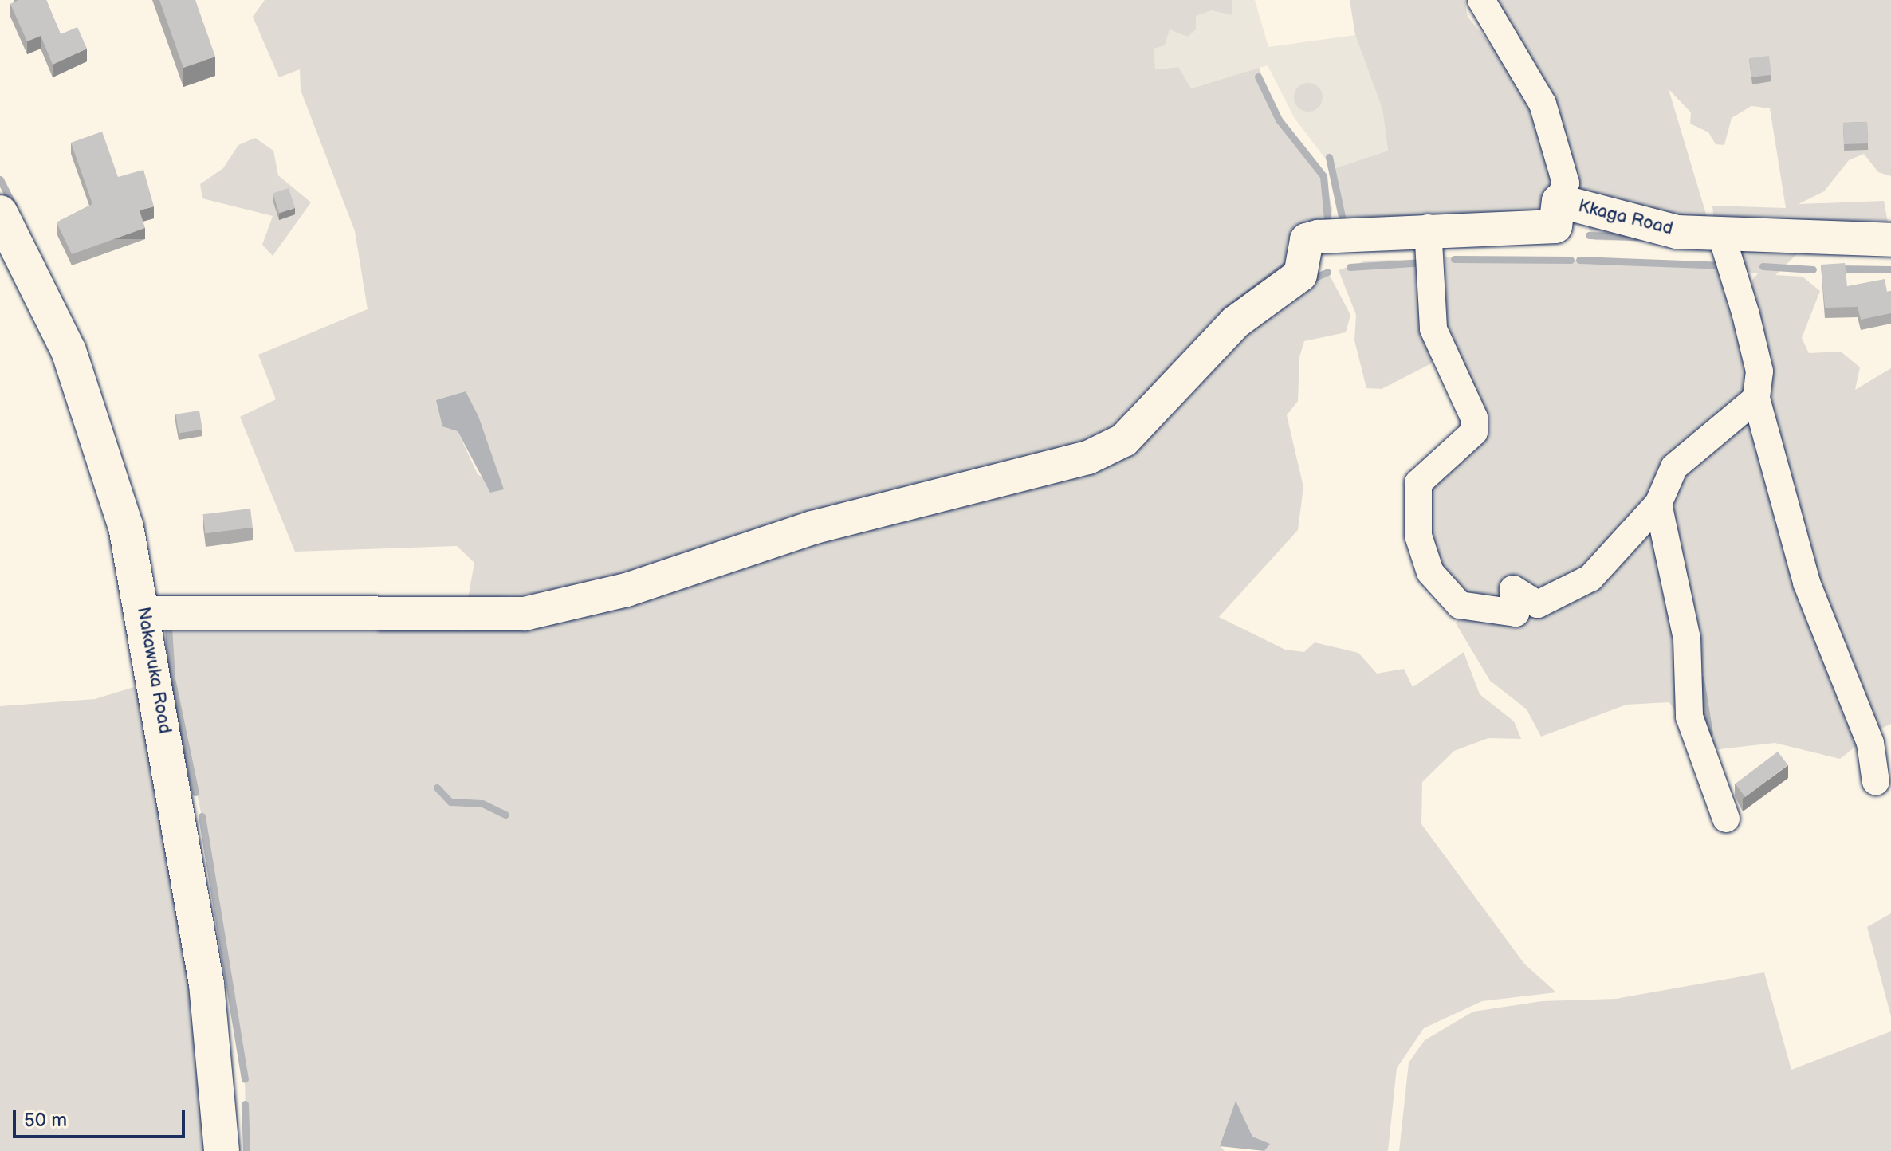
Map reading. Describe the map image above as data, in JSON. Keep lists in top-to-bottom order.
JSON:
{
  "streets": {
    "main road": ["Nakawuka Road"],
    "street": ["Kkaga Road"]
  },
  "crossings": [
    ["Kkaga Road", "Nakawuka Road"]
  ],
  "scale_bar": "50 m"
}
